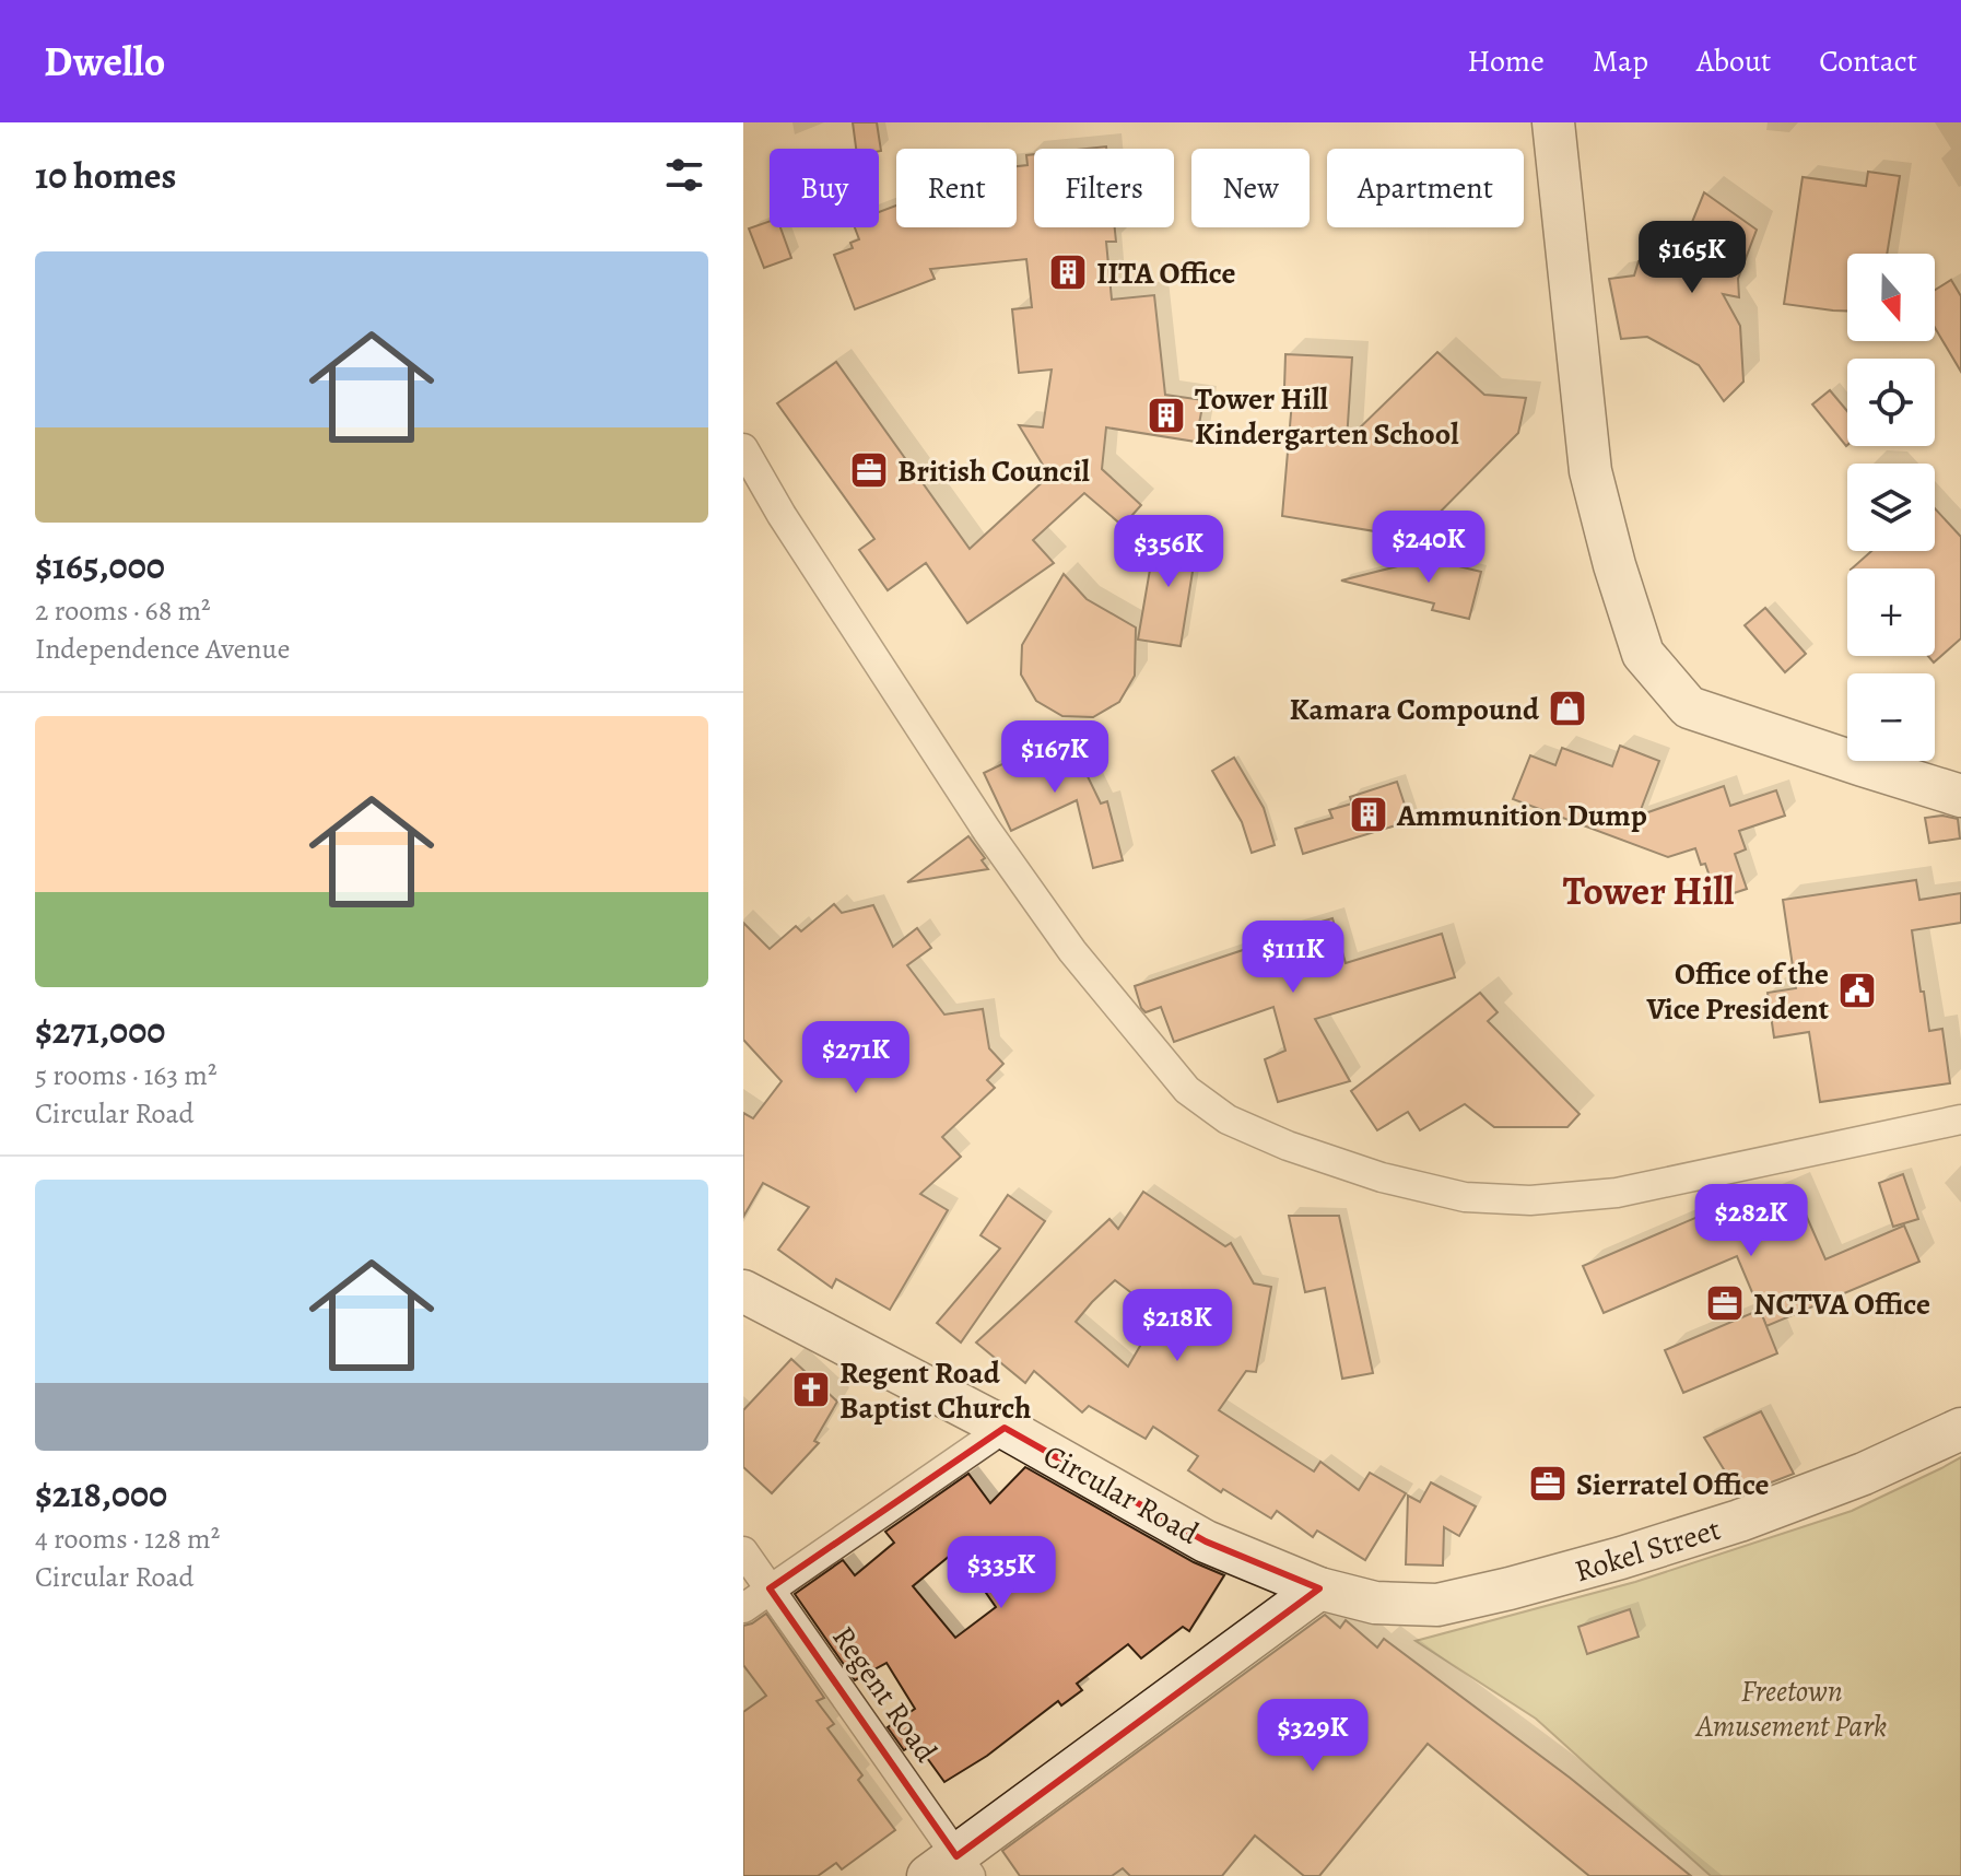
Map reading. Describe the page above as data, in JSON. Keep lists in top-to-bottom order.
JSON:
{
  "streets": {
    "main road": ["Circular Road", "Rokel Street"],
    "street": ["Regent Road"]
  },
  "crossings": [
    ["Circular Road", "Rokel Street"]
  ],
  "districts": ["Tower Hill"],
  "parks": ["Freetown Amusement Park"],
  "places": {
    "building": ["IITA Office", "Tower Hill Kindergarten School", "Ammunition Dump"],
    "office": ["British Council", "NCTVA Office", "Sierratel Office"],
    "shop": ["Kamara Compound"],
    "public building": ["Office of the Vice President"],
    "church": ["Regent Road Baptist Church"]
  },
  "north": "bottom",
  "page": {
    "header": "Dwello",
    "nav": [
      "Home",
      "Map",
      "About",
      "Contact"
    ],
    "heading": "10 homes",
    "chip": [
      "Buy",
      "Rent",
      "Filters",
      "New",
      "Apartment"
    ],
    "price": [
      "$165K",
      "$240K",
      "$356K",
      "$167K",
      "$111K",
      "$271K",
      "$282K",
      "$218K",
      "$335K",
      "$329K"
    ],
    "list": [
      {
        "name": "$165,000",
        "note": "2 rooms · 68 m² · Independence Avenue"
      },
      {
        "name": "$271,000",
        "note": "5 rooms · 163 m² · Circular Road"
      },
      {
        "name": "$218,000",
        "note": "4 rooms · 128 m² · Circular Road"
      }
    ],
    "map_buttons": ["+", "−"]
  }
}
